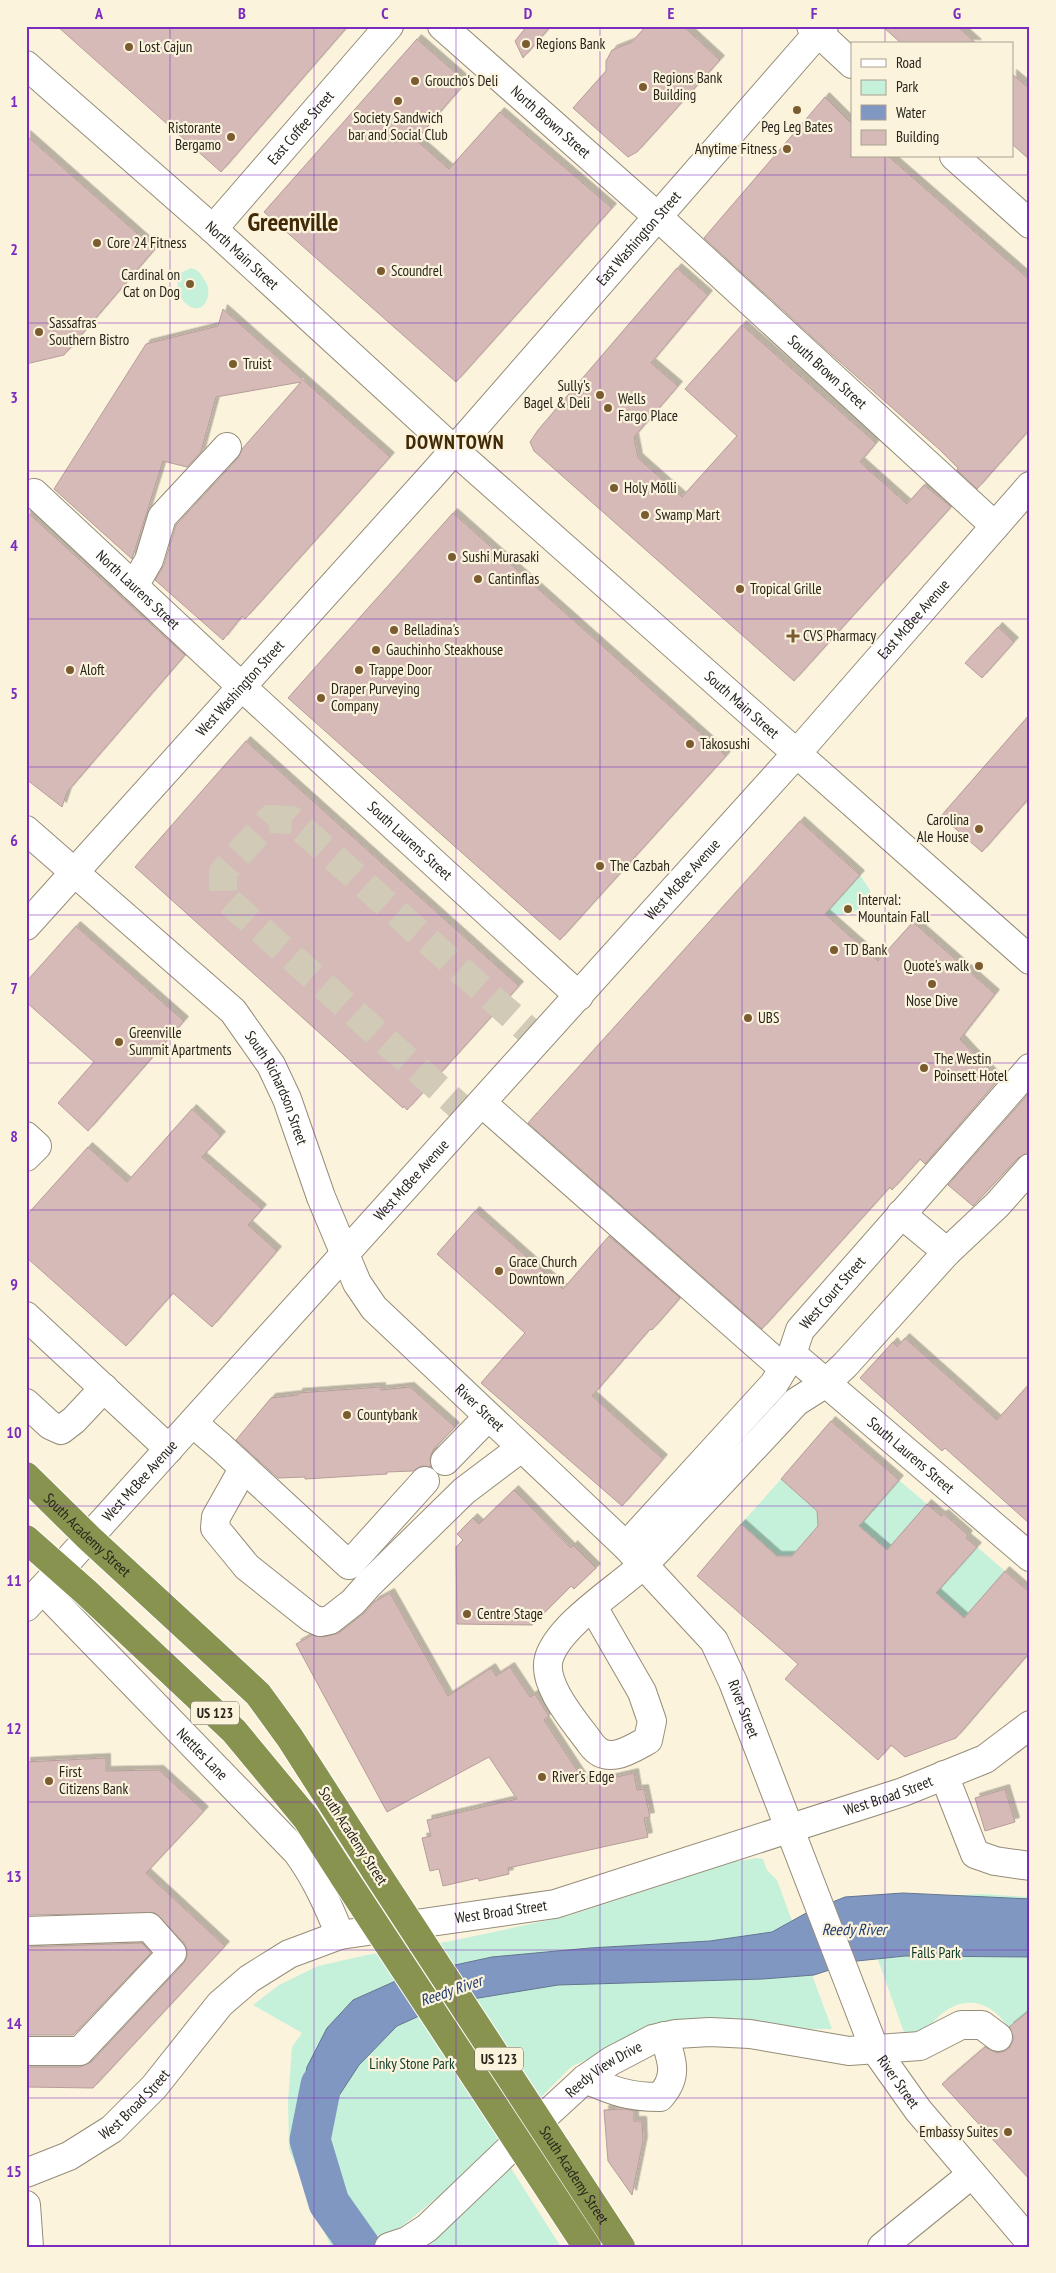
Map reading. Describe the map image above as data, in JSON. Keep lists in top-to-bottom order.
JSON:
{
  "streets": {
    "highway": ["South Academy Street", "US 123"],
    "street": [
      "North Brown Street",
      "East Coffee Street",
      "East Washington Street",
      "North Main Street",
      "South Brown Street",
      "North Laurens Street",
      "East McBee Avenue",
      "West Washington Street",
      "South Main Street",
      "South Laurens Street",
      "West McBee Avenue",
      "South Richardson Street",
      "West Court Street",
      "River Street",
      "Nettles Lane",
      "West Broad Street",
      "Reedy View Drive"
    ]
  },
  "crossings": [
    ["North Brown Street", "East Washington Street"],
    ["North Brown Street", "South Brown Street"],
    ["East Coffee Street", "North Main Street"],
    ["East Washington Street", "North Main Street"],
    ["East Washington Street", "South Brown Street"],
    ["East Washington Street", "West Washington Street"],
    ["East Washington Street", "South Main Street"],
    ["North Main Street", "West Washington Street"],
    ["North Main Street", "South Main Street"],
    ["South Brown Street", "East McBee Avenue"],
    ["North Laurens Street", "West Washington Street"],
    ["North Laurens Street", "South Laurens Street"],
    ["East McBee Avenue", "South Main Street"],
    ["East McBee Avenue", "West McBee Avenue"],
    ["West Washington Street", "South Main Street"],
    ["West Washington Street", "South Laurens Street"],
    ["West Washington Street", "South Richardson Street"],
    ["South Main Street", "West McBee Avenue"],
    ["South Laurens Street", "West McBee Avenue"],
    ["South Laurens Street", "West Court Street"],
    ["West McBee Avenue", "South Richardson Street"],
    ["West McBee Avenue", "River Street"],
    ["West McBee Avenue", "South Academy Street"],
    ["West McBee Avenue", "Nettles Lane"],
    ["South Richardson Street", "River Street"],
    ["West Court Street", "River Street"],
    ["River Street", "West Broad Street"],
    ["River Street", "Reedy View Drive"],
    ["Nettles Lane", "West Broad Street"]
  ],
  "districts": ["Greenville", "DOWNTOWN"],
  "water": ["Reedy River"],
  "parks": ["Falls Park", "Linky Stone Park"],
  "places": {
    "other": [
      "Regions Bank",
      "Lost Cajun",
      "Groucho's Deli",
      "Regions Bank Building",
      "Society Sandwich bar and Social Club",
      "Peg Leg Bates",
      "Ristorante Bergamo",
      "Anytime Fitness",
      "Core 24 Fitness",
      "Scoundrel",
      "Cardinal on Cat on Dog",
      "Sassafras Southern Bistro",
      "Truist",
      "Sully's Bagel & Deli",
      "Wells Fargo Place",
      "Holy Mōlli",
      "Swamp Mart",
      "Sushi Murasaki",
      "Cantinflas",
      "Tropical Grille",
      "Belladina's",
      "Gauchinho Steakhouse",
      "Aloft",
      "Trappe Door",
      "Draper Purveying Company",
      "Takosushi",
      "Carolina Ale House",
      "The Cazbah",
      "Interval: Mountain Fall",
      "TD Bank",
      "Quote's walk",
      "Nose Dive",
      "UBS",
      "Greenville Summit Apartments",
      "The Westin Poinsett Hotel",
      "Grace Church Downtown",
      "Countybank",
      "Centre Stage",
      "River's Edge",
      "First Citizens Bank",
      "Embassy Suites"
    ],
    "health": ["CVS Pharmacy"]
  },
  "legend": [
    "Road",
    "Park",
    "Water",
    "Building"
  ],
  "grid": {
    "columns": [
      "A",
      "B",
      "C",
      "D",
      "E",
      "F",
      "G"
    ],
    "rows": [
      "1",
      "2",
      "3",
      "4",
      "5",
      "6",
      "7",
      "8",
      "9",
      "10",
      "11",
      "12",
      "13",
      "14",
      "15"
    ]
  }
}
